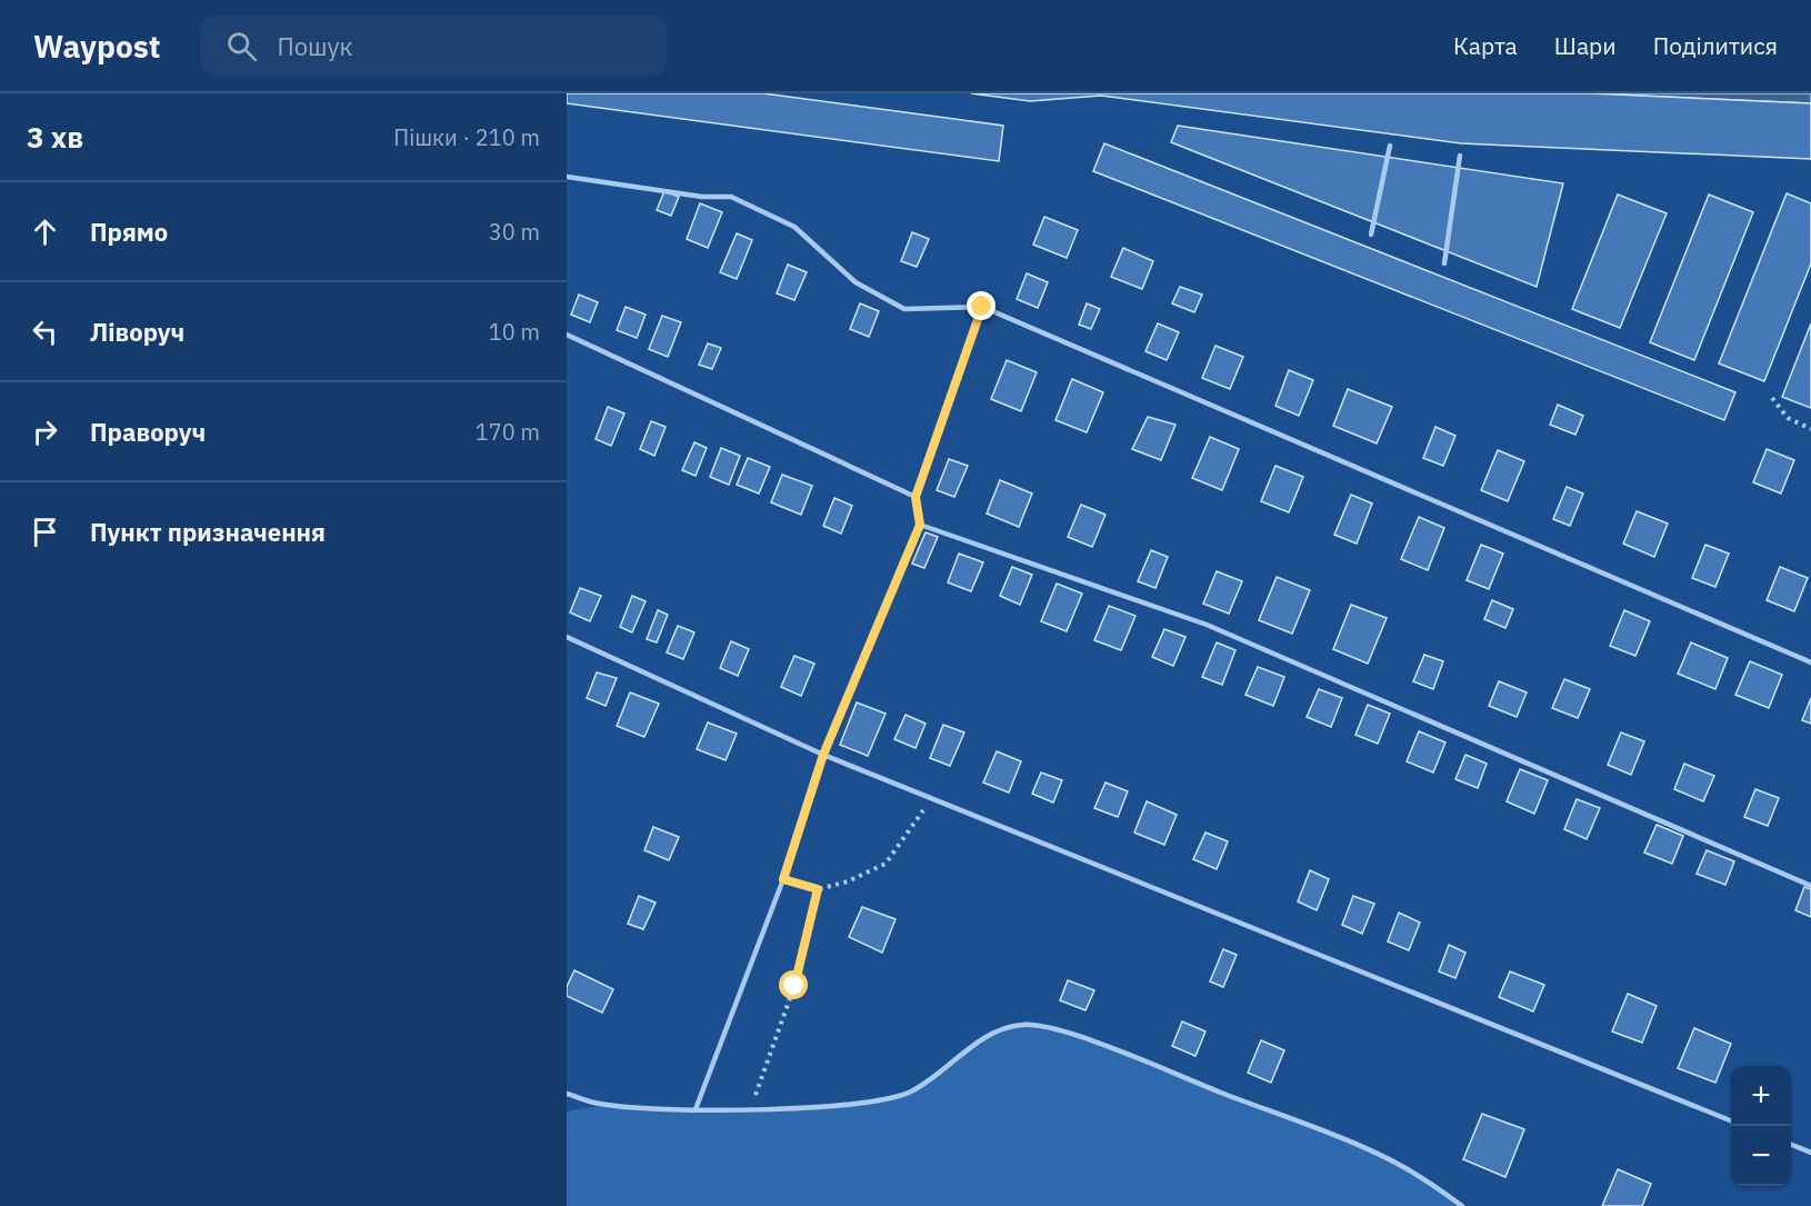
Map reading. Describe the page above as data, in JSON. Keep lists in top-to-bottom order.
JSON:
{
  "page": {
    "header": "Waypost",
    "search": "Пошук",
    "nav": ["Карта", "Шари", "Поділитися"],
    "heading": ["3 хв", "Пішки · 210 m"],
    "list": [
      ["Прямо", "30 m"],
      ["Ліворуч", "10 m"],
      ["Праворуч", "170 m"],
      "Пункт призначення"
    ],
    "map_buttons": ["+", "−"]
  }
}
